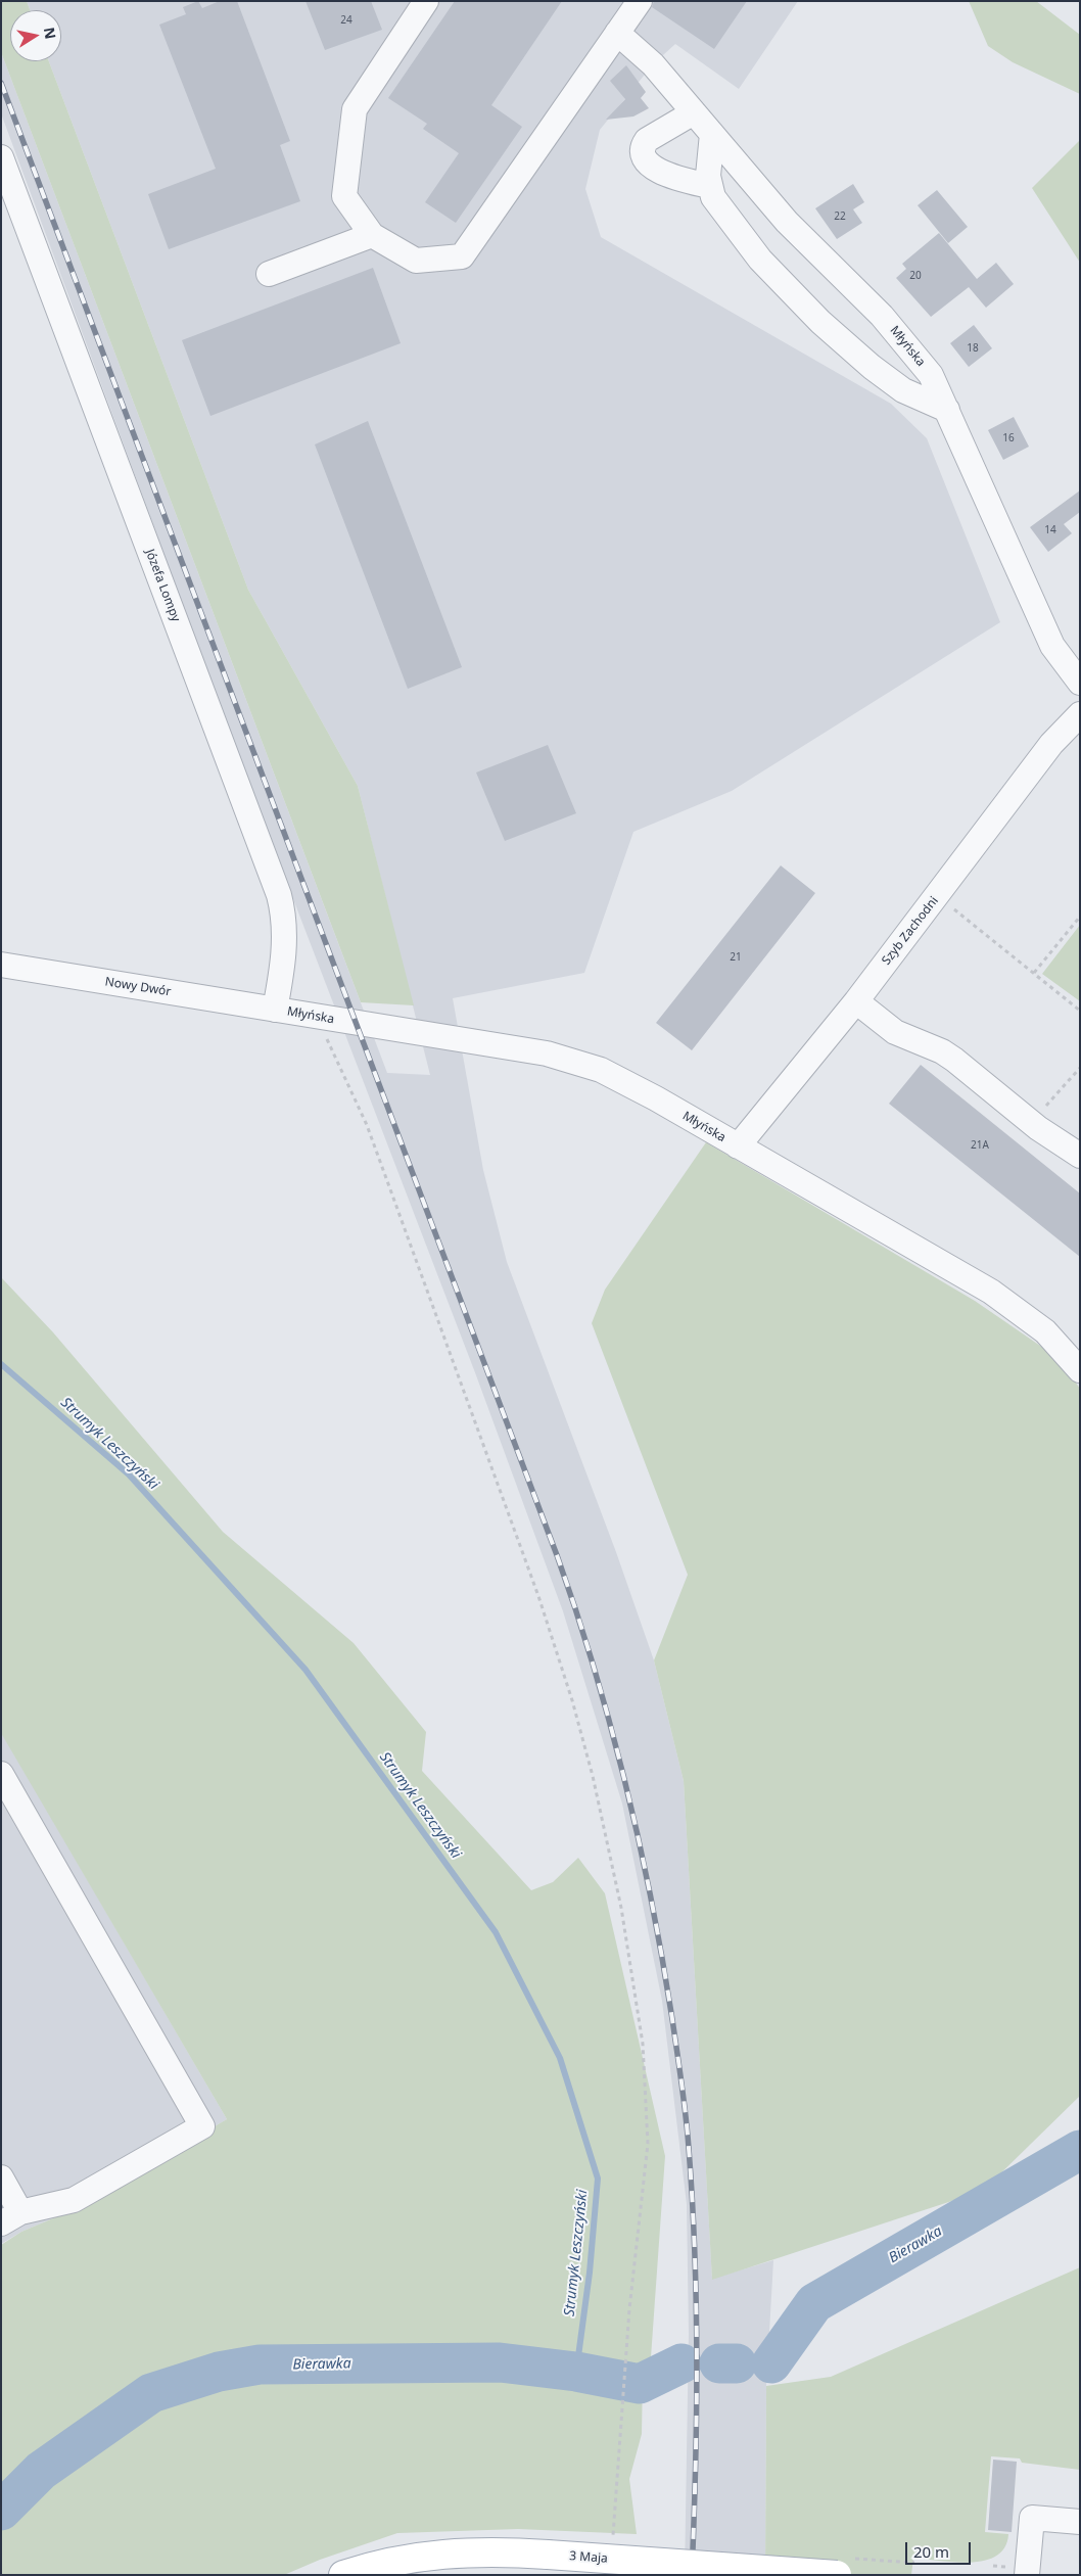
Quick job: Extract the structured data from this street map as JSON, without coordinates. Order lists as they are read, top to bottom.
{
  "streets": {
    "main road": ["3 Maja"],
    "street": [
      "Młyńska",
      "Józefa Lompy",
      "Szyb Zachodni",
      "Nowy Dwór"
    ]
  },
  "crossings": [
    ["Młyńska", "Józefa Lompy"],
    ["Młyńska", "Szyb Zachodni"],
    ["Młyńska", "Nowy Dwór"],
    ["Józefa Lompy", "Nowy Dwór"]
  ],
  "water": ["Strumyk Leszczyński", "Bierawka"],
  "house_numbers": [
    "24",
    "22",
    "20",
    "18",
    "16",
    "14",
    "21",
    "21A"
  ],
  "scale_bar": "20 m",
  "north": "right"
}
